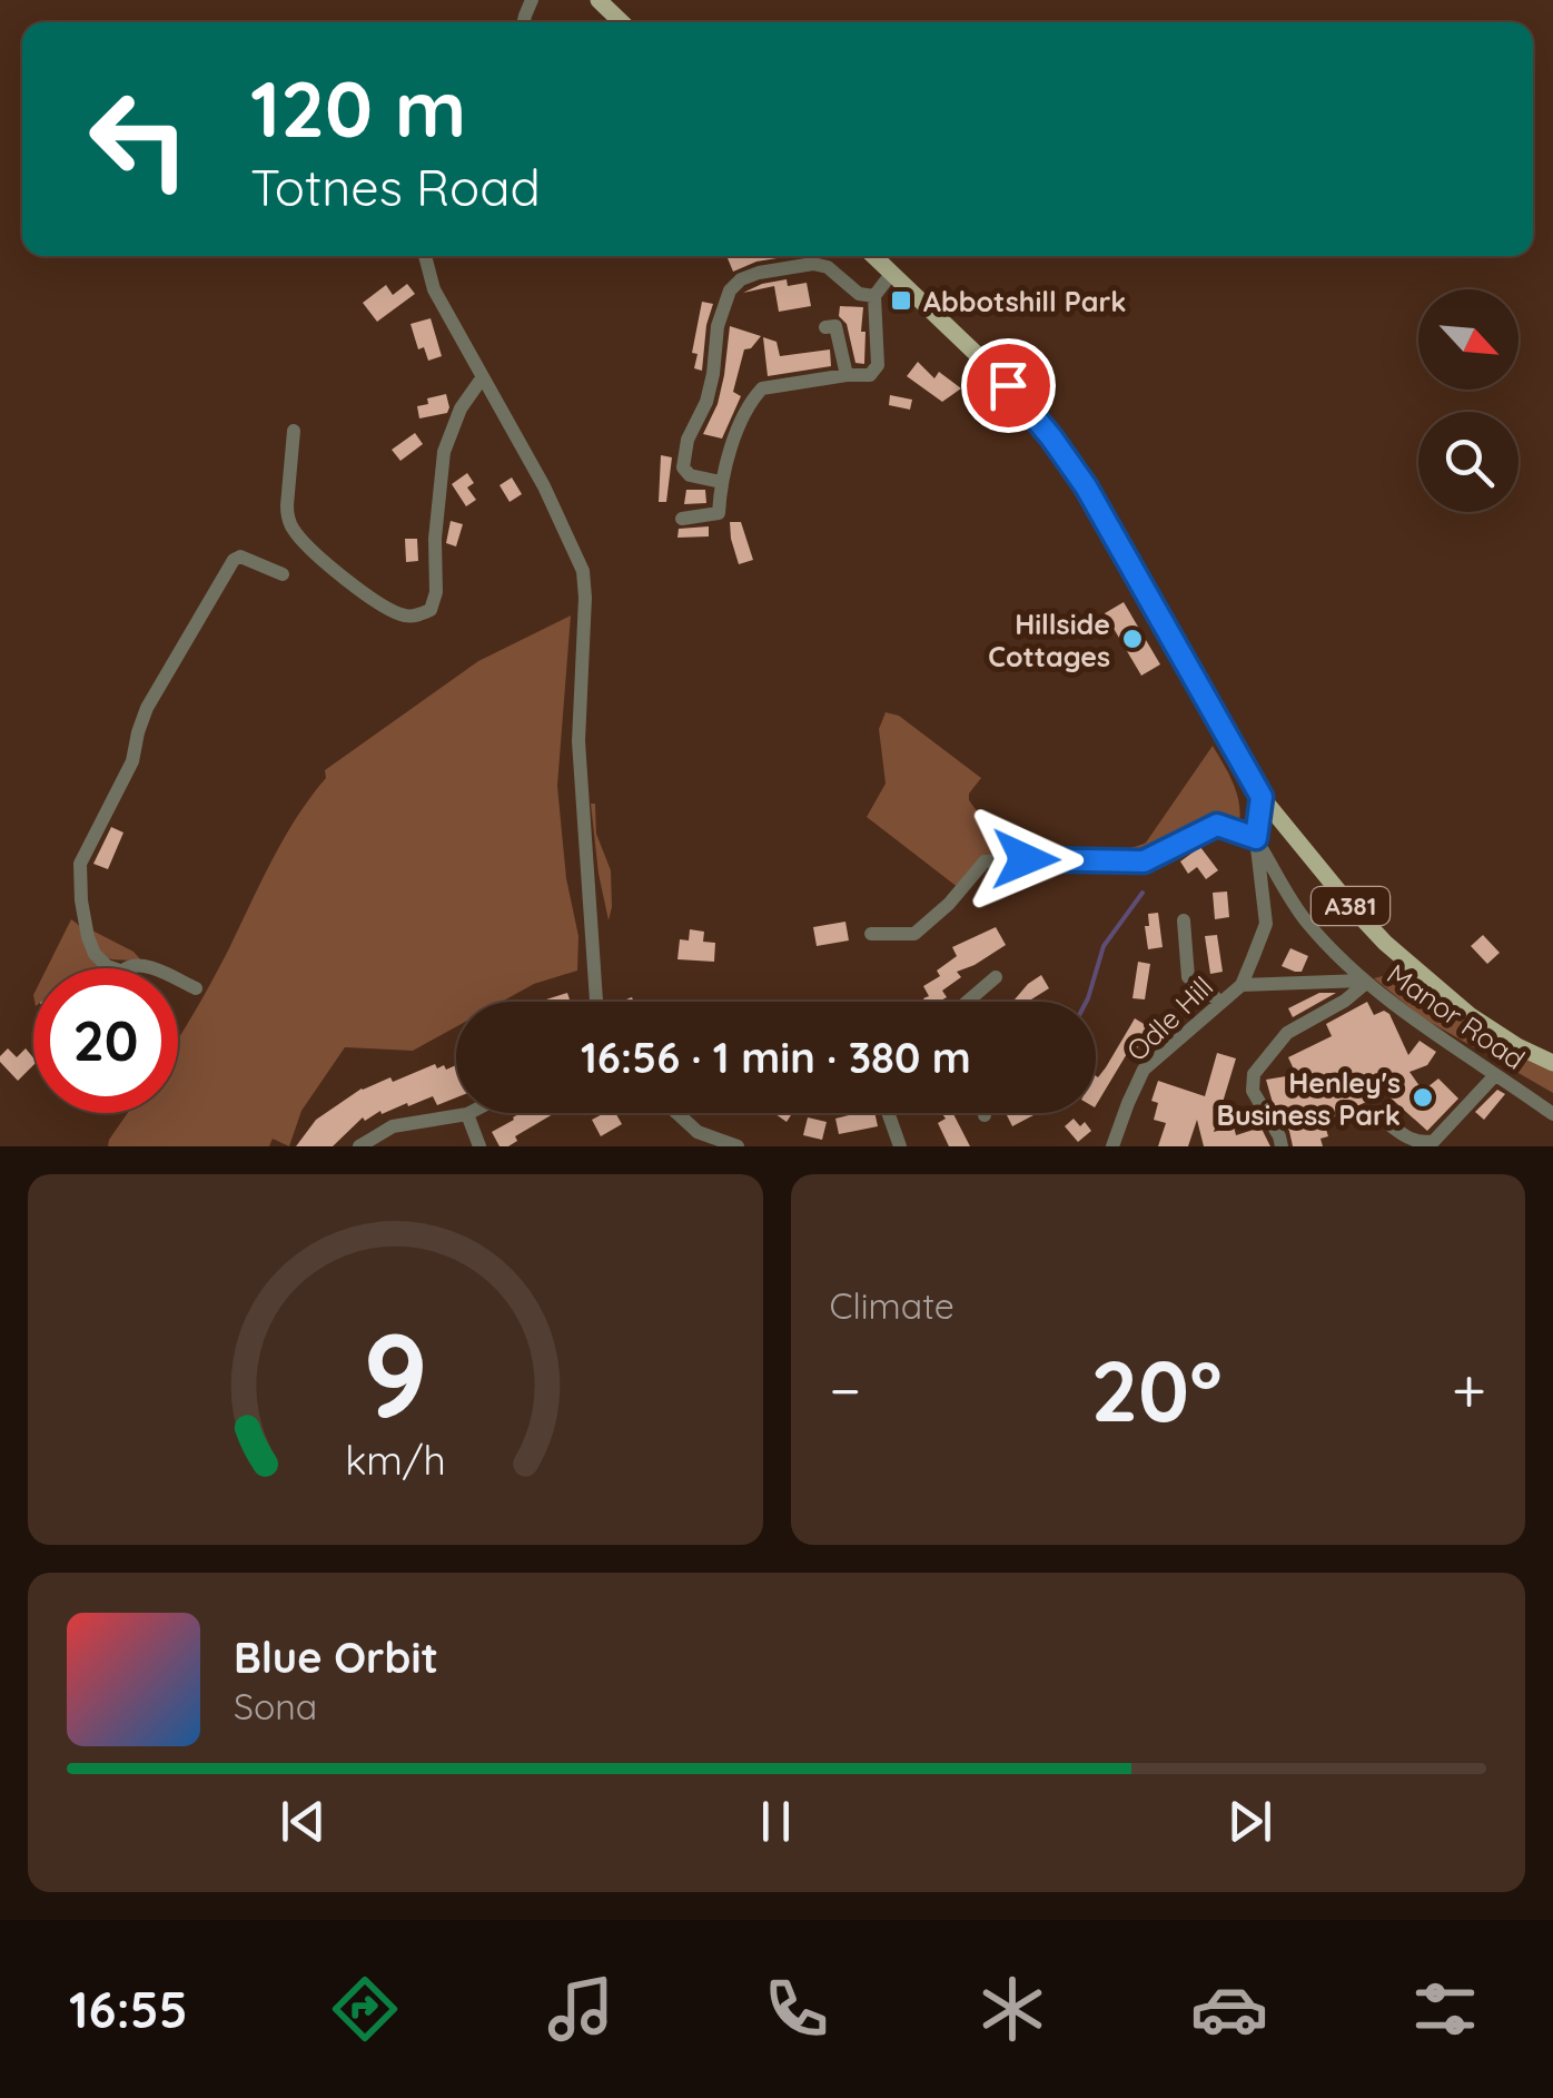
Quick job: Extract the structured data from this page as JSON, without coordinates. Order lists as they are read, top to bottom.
{
  "streets": {
    "main road": ["A381"],
    "street": ["Manor Road", "Odle Hill"]
  },
  "crossings": [
    ["A381", "Odle Hill"],
    ["Manor Road", "Odle Hill"]
  ],
  "places": {
    "transit": ["Abbotshill Park"],
    "other": ["Hillside Cottages", "Henley's Business Park"]
  },
  "north": "bottom right",
  "page": {
    "turn": ["120 m", "Totnes Road"],
    "limit": "20",
    "trip": "16:56 · 1 min · 380 m",
    "tile": "Climate",
    "heat": ["−", "20°", "+"],
    "song": ["Blue Orbit", "Sona"],
    "tabs": "16:55",
    "gauge": ["9", "km/h"]
  }
}
